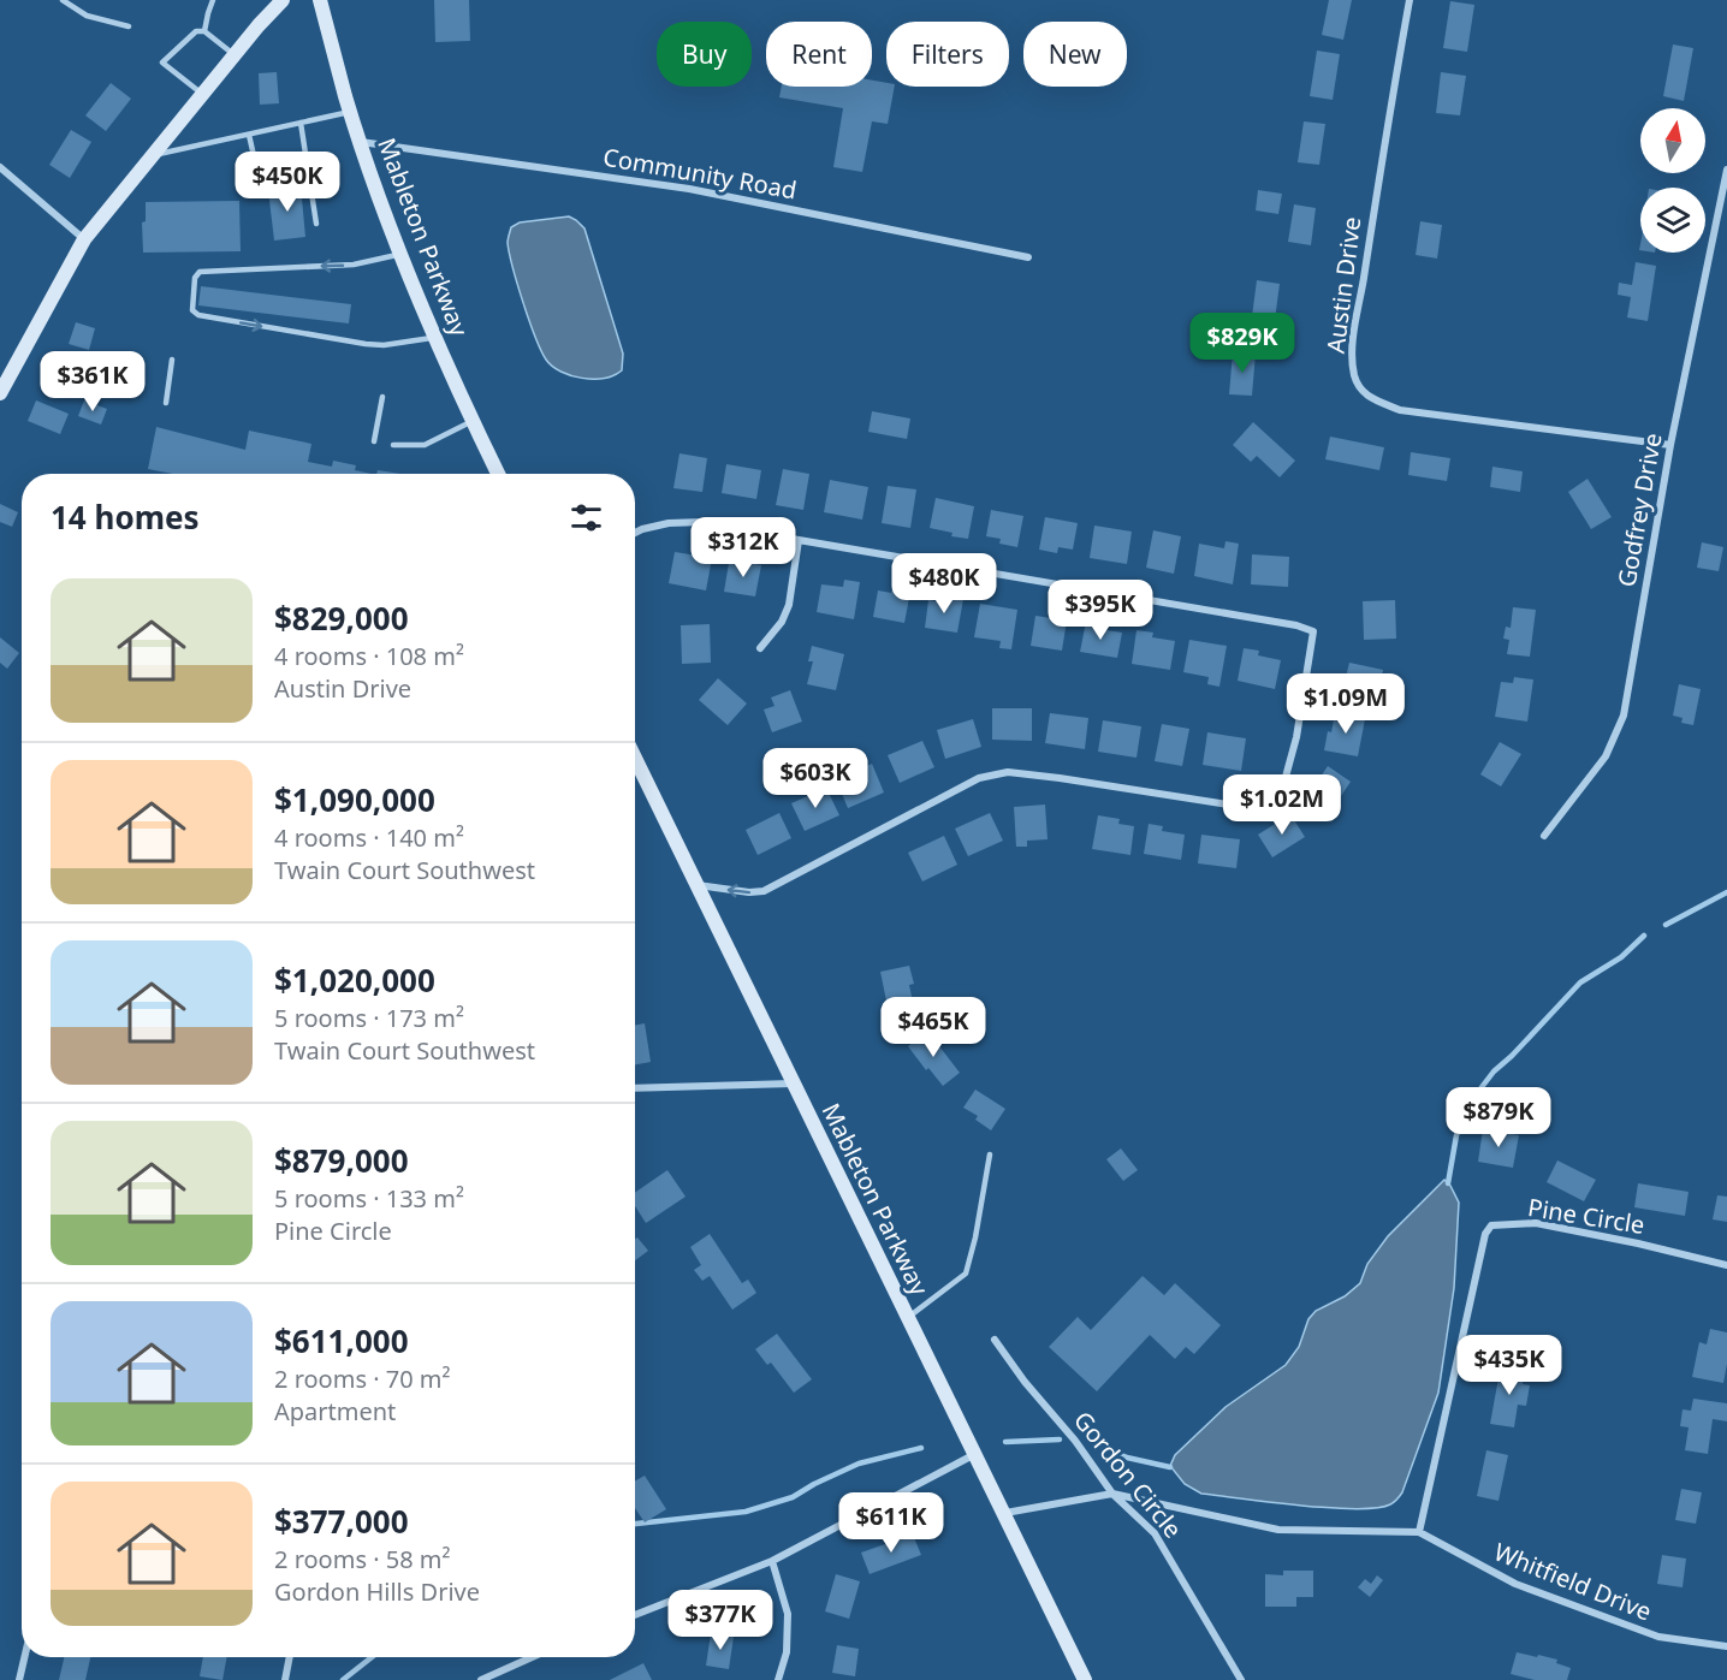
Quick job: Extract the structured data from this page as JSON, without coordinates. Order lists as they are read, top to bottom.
{
  "streets": {
    "main road": ["Mableton Parkway"],
    "street": [
      "Community Road",
      "Austin Drive",
      "Godfrey Drive",
      "Pine Circle",
      "Gordon Circle",
      "Whitfield Drive"
    ]
  },
  "crossings": [
    ["Community Road", "Mableton Parkway"],
    ["Austin Drive", "Godfrey Drive"],
    ["Pine Circle", "Whitfield Drive"],
    ["Gordon Circle", "Whitfield Drive"]
  ],
  "north": "top",
  "page": {
    "chip": [
      "Buy",
      "Rent",
      "Filters",
      "New"
    ],
    "price": [
      "$450K",
      "$829K",
      "$361K",
      "$312K",
      "$480K",
      "$395K",
      "$1.09M",
      "$603K",
      "$1.02M",
      "$465K",
      "$879K",
      "$435K",
      "$611K",
      "$377K"
    ],
    "heading": "14 homes",
    "list": [
      {
        "name": "$829,000",
        "note": "4 rooms · 108 m² · Austin Drive"
      },
      {
        "name": "$1,090,000",
        "note": "4 rooms · 140 m² · Twain Court Southwest"
      },
      {
        "name": "$1,020,000",
        "note": "5 rooms · 173 m² · Twain Court Southwest"
      },
      {
        "name": "$879,000",
        "note": "5 rooms · 133 m² · Pine Circle"
      },
      {
        "name": "$611,000",
        "note": "2 rooms · 70 m² · Apartment"
      },
      {
        "name": "$377,000",
        "note": "2 rooms · 58 m² · Gordon Hills Drive"
      }
    ]
  }
}
